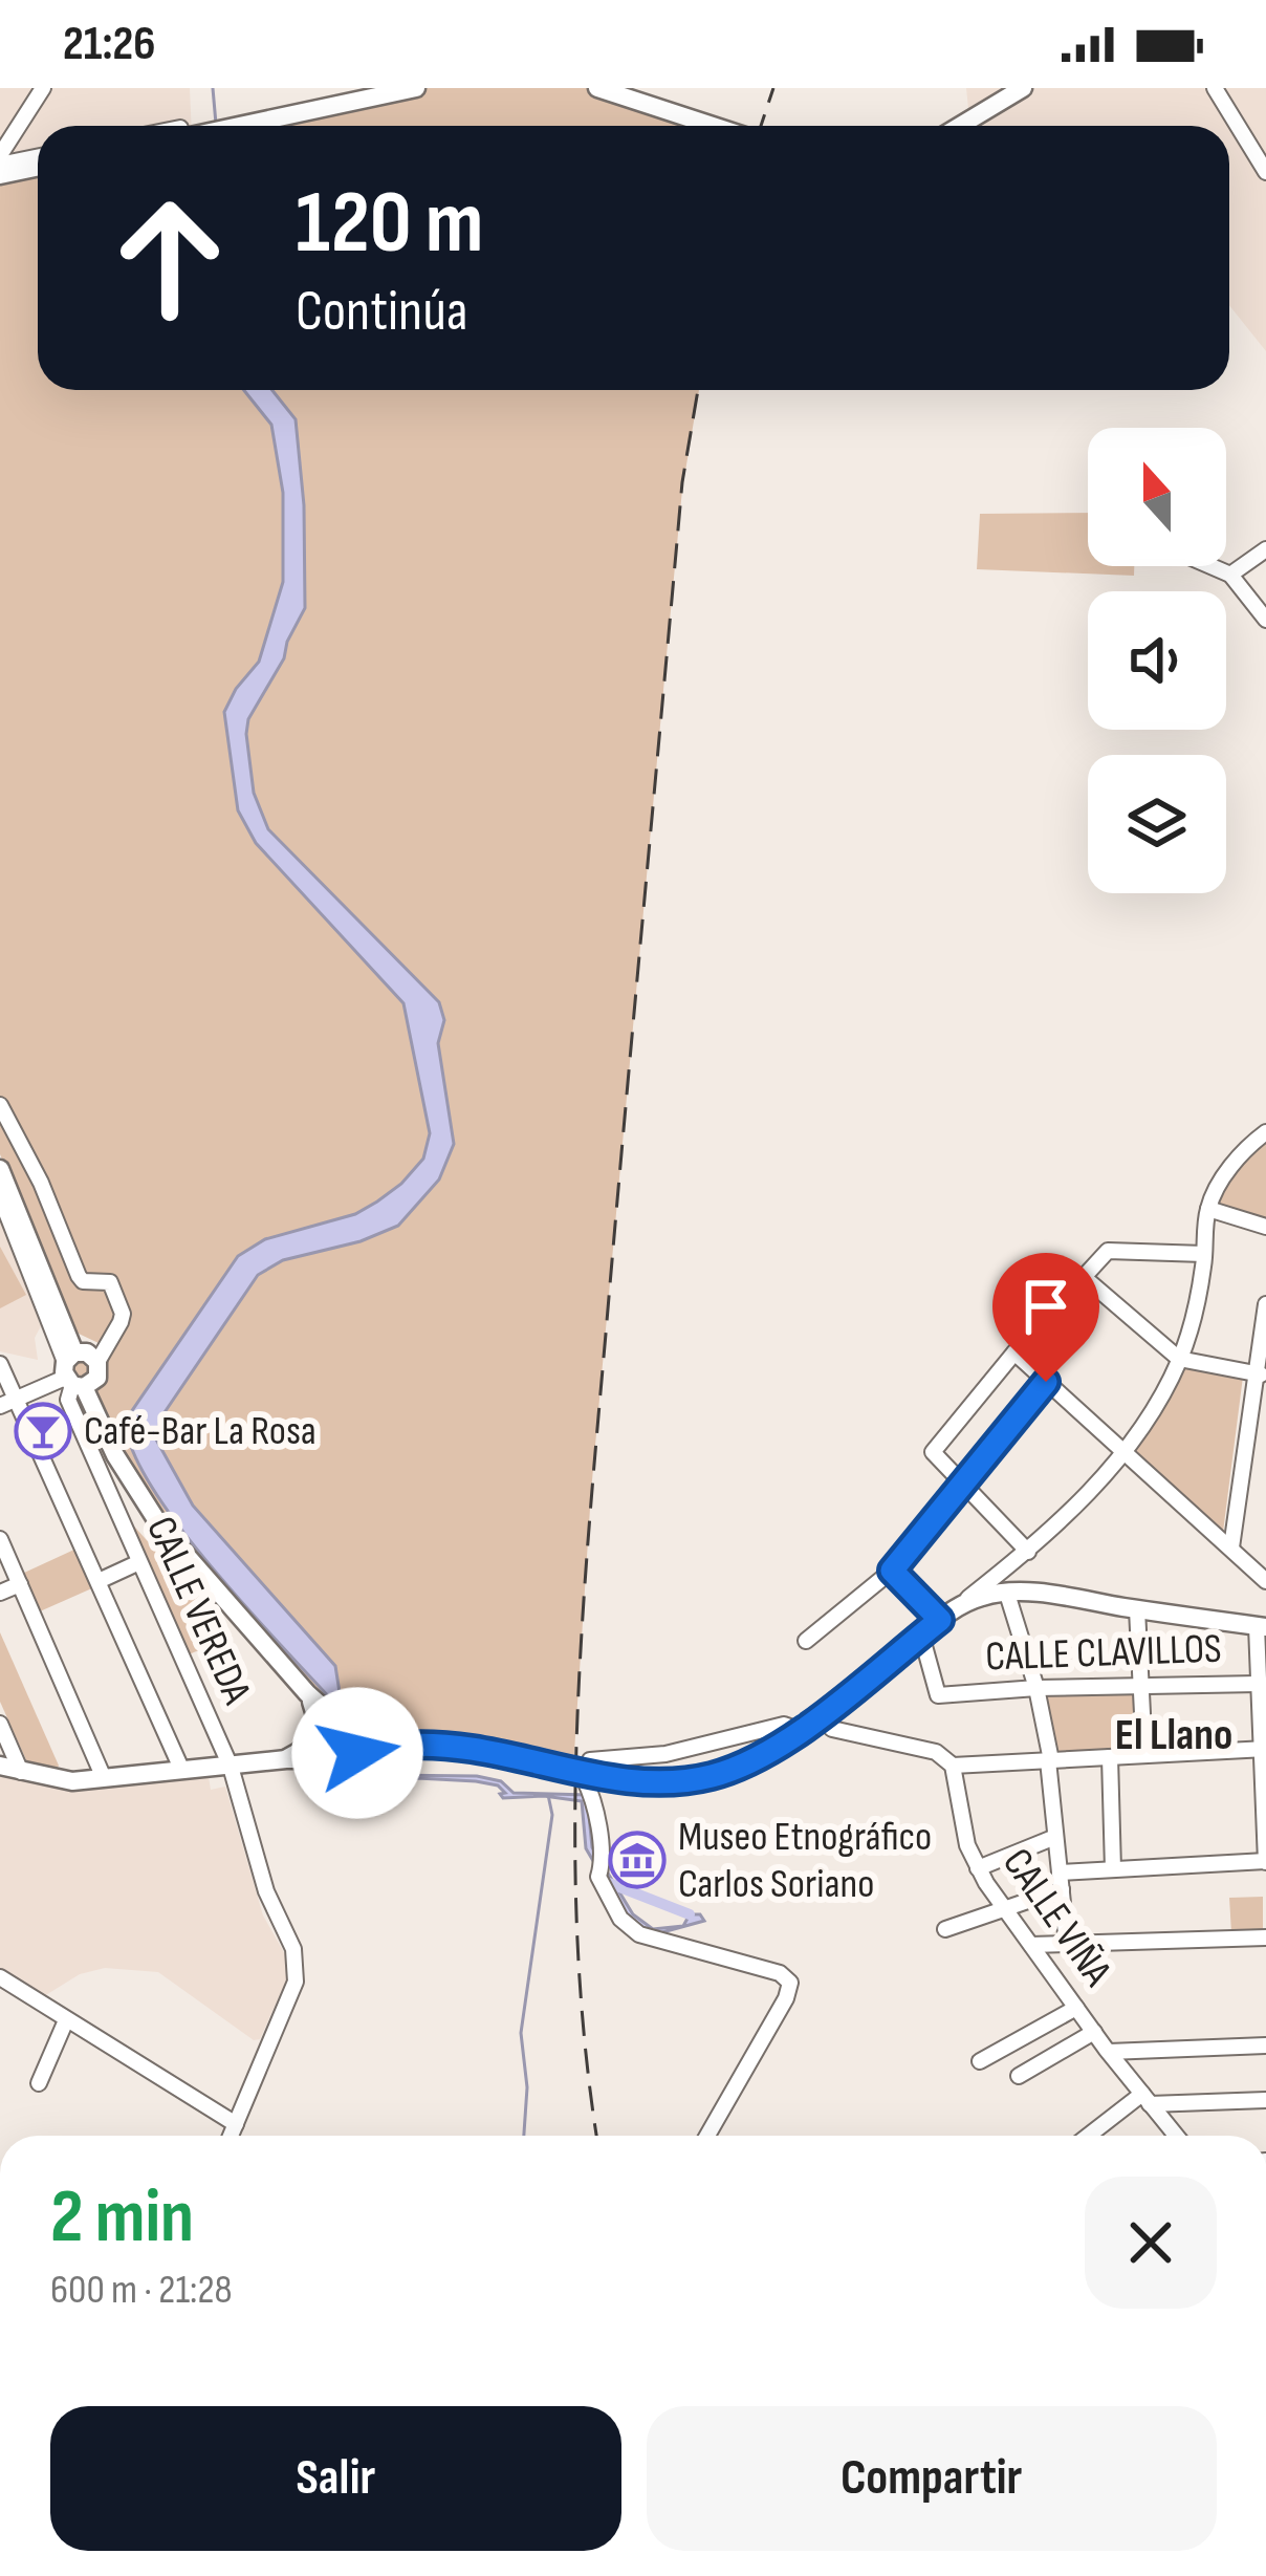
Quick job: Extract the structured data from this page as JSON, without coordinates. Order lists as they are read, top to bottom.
{
  "streets": {
    "street": ["CALLE VEREDA", "CALLE CLAVILLOS", "CALLE VIÑA"]
  },
  "districts": ["El Llano"],
  "places": {
    "bar": ["Café-Bar La Rosa"],
    "museum": ["Museo Etnográfico Carlos Soriano"]
  },
  "north": "top",
  "page": {
    "status": "21:26",
    "turn": ["120 m", "Continúa"],
    "heading": ["2 min", "600 m · 21:28"],
    "buttons": ["Salir", "Compartir"]
  }
}
